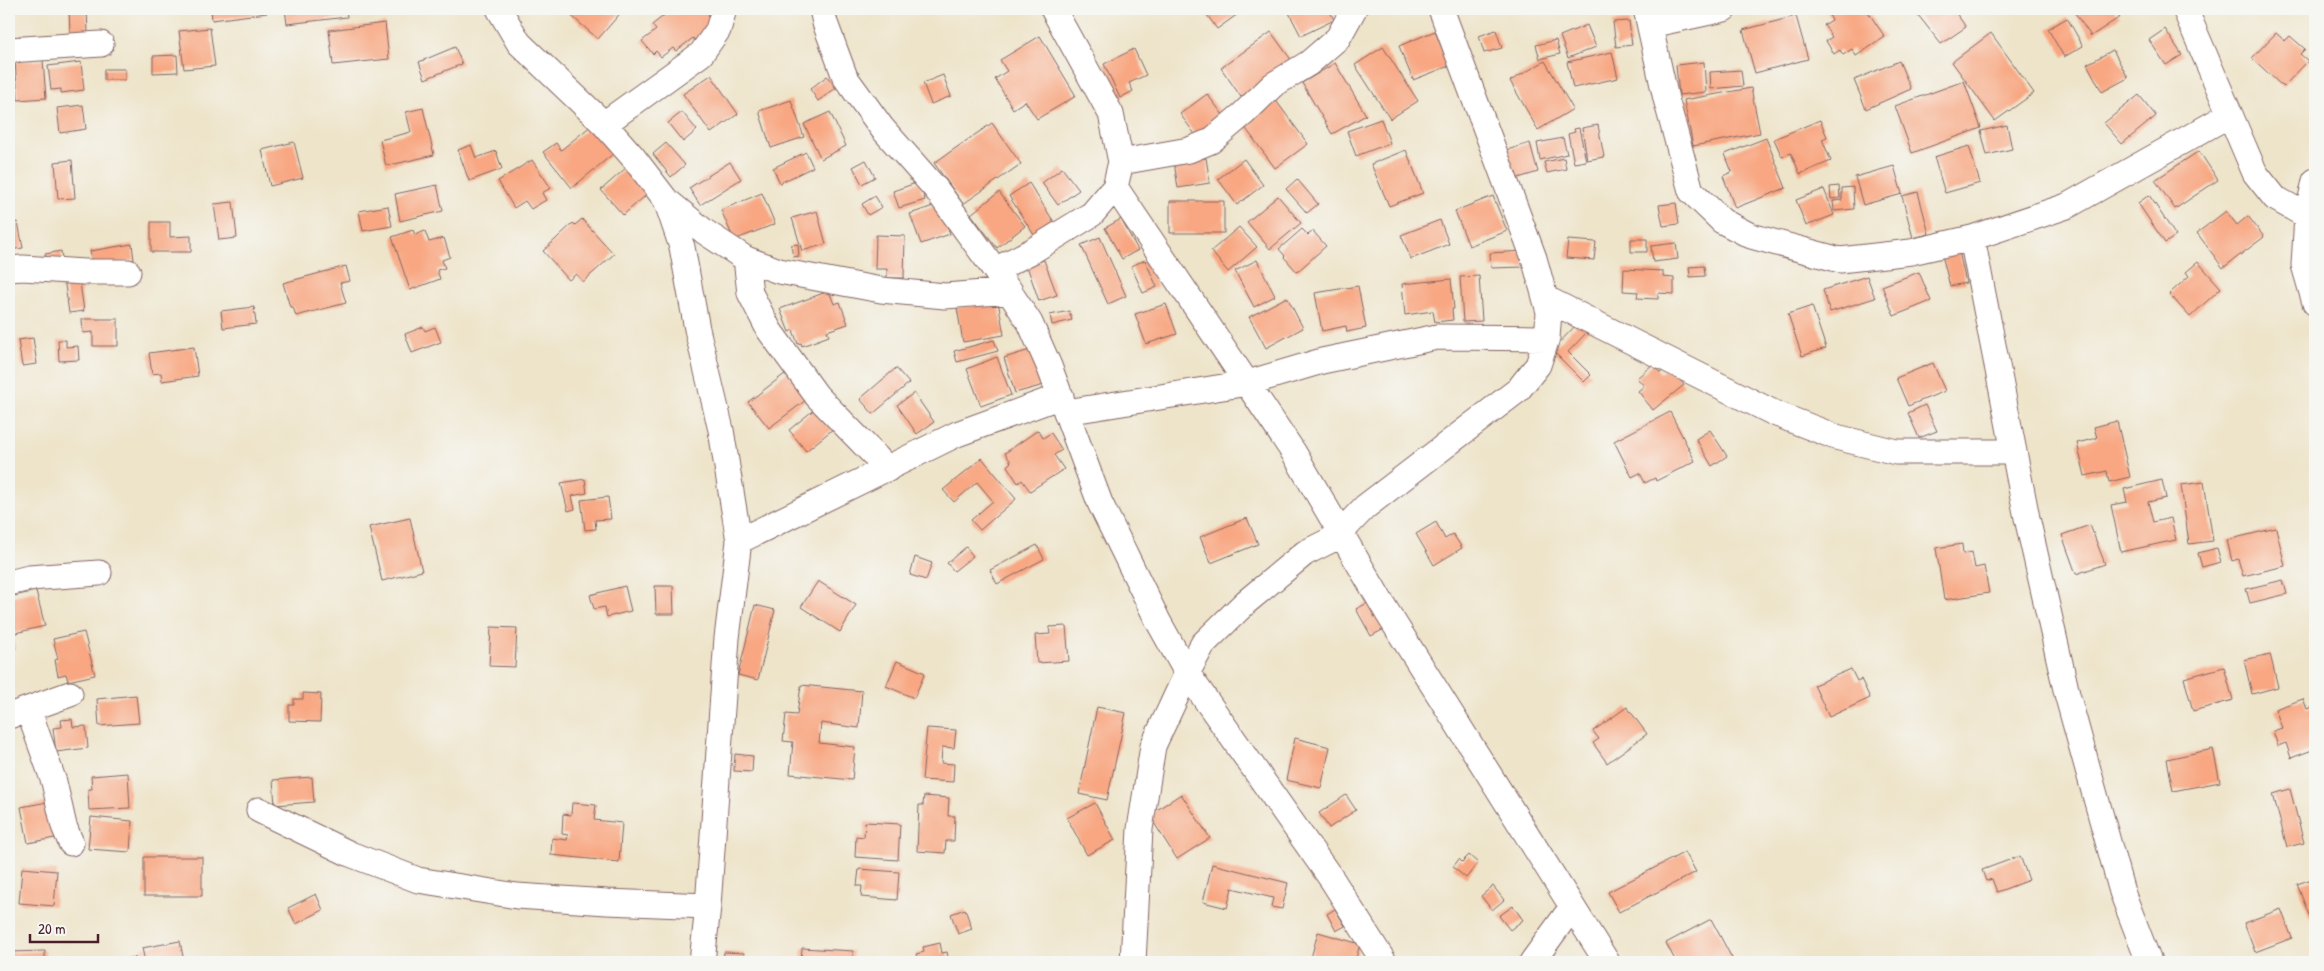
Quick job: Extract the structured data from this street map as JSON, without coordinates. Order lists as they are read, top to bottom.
{
  "scale_bar": "20 m"
}
